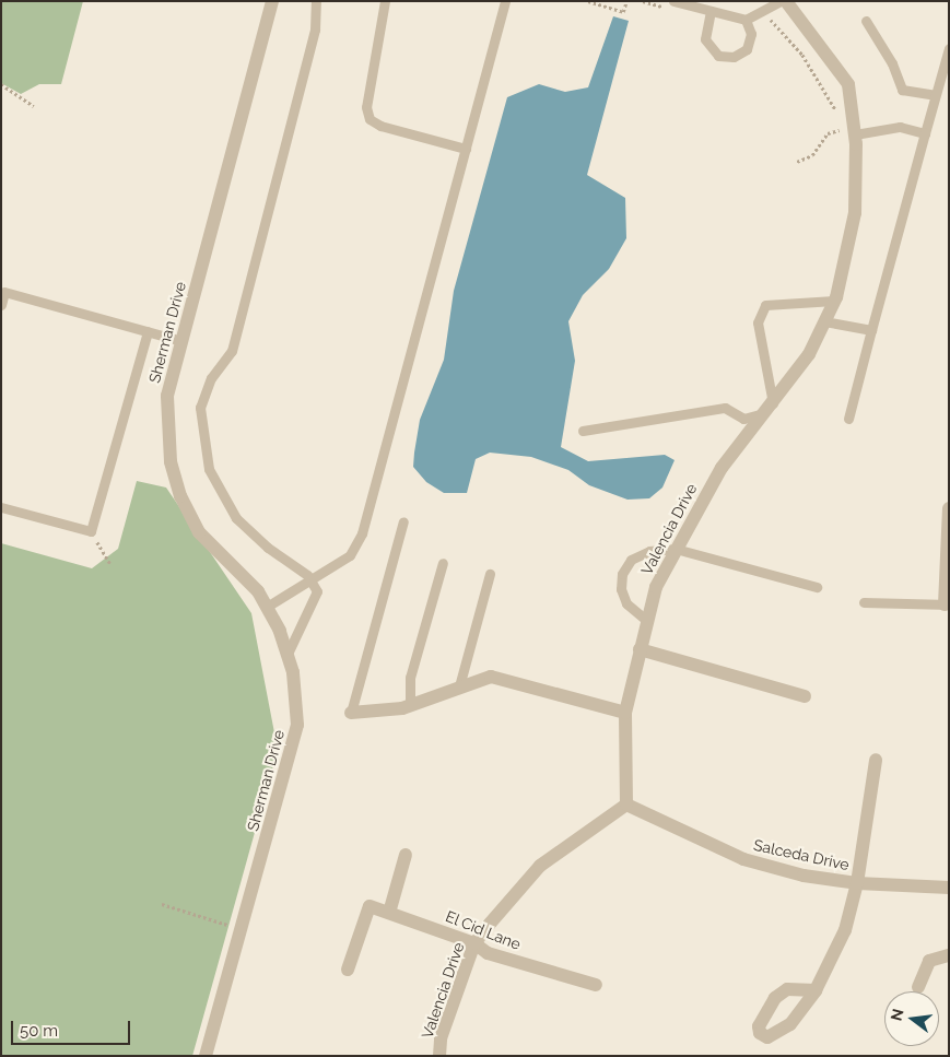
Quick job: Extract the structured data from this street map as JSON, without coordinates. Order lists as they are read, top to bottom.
{
  "streets": {
    "street": [
      "Sherman Drive",
      "Valencia Drive",
      "Salceda Drive",
      "El Cid Lane"
    ]
  },
  "crossings": [
    ["Valencia Drive", "Salceda Drive"],
    ["Valencia Drive", "El Cid Lane"]
  ],
  "scale_bar": "50 m",
  "north": "left"
}
